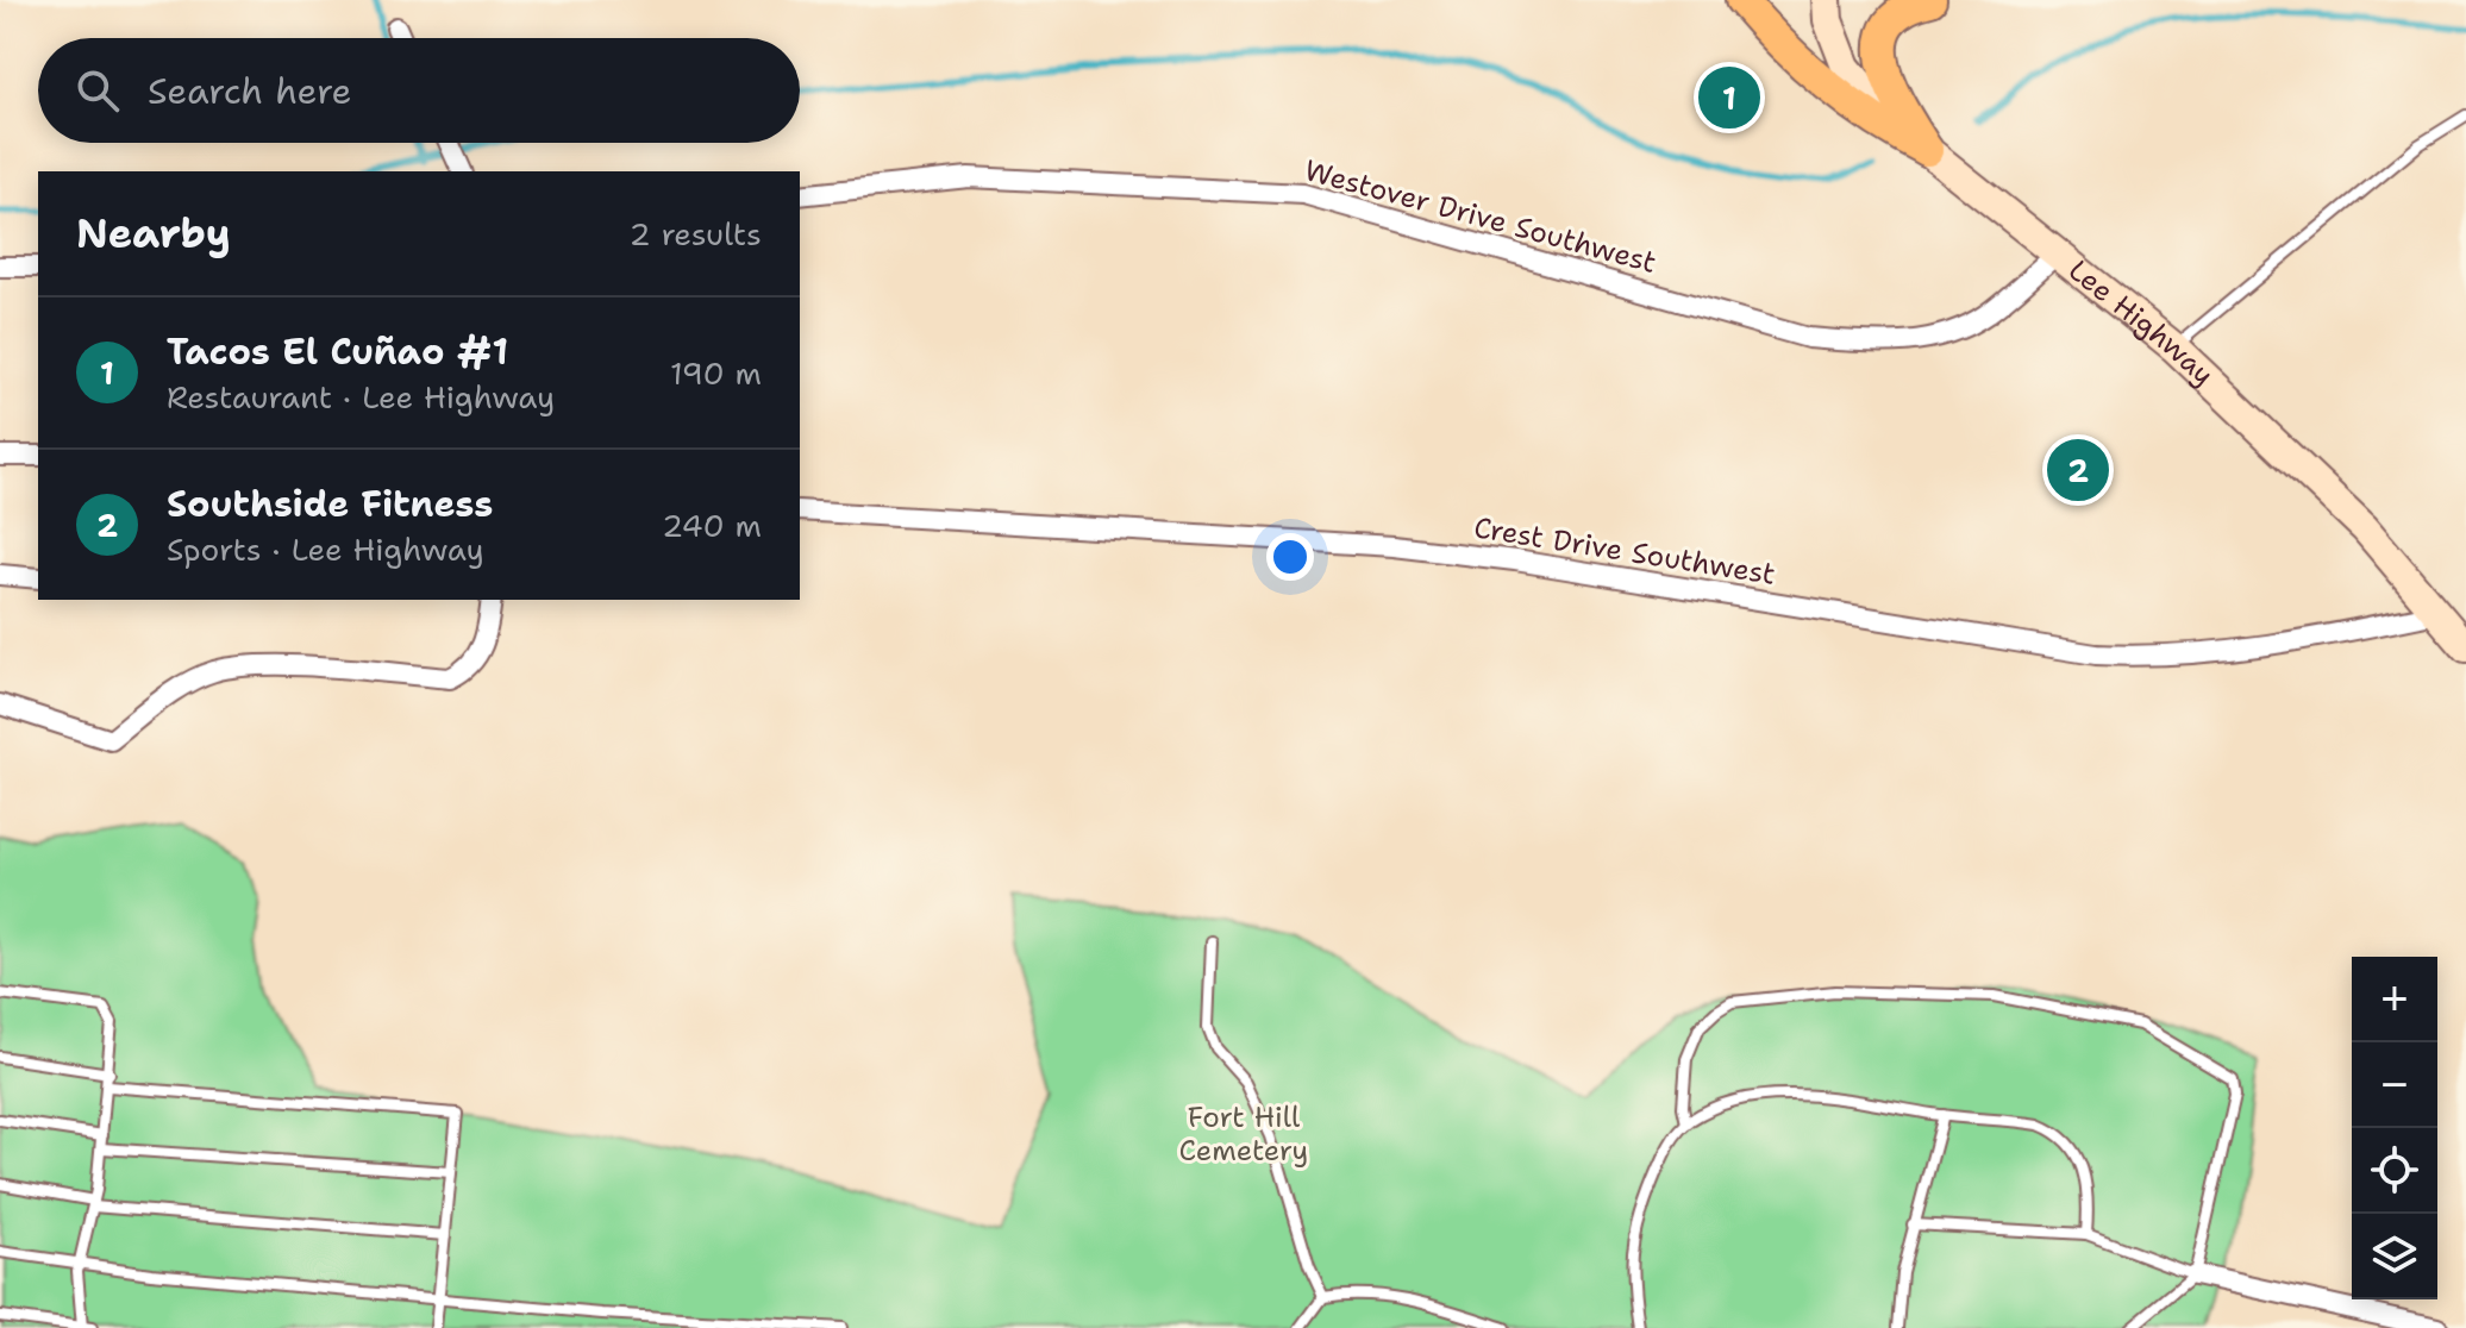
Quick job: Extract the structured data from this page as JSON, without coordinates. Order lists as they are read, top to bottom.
{
  "streets": {
    "main road": ["Lee Highway"],
    "street": ["Westover Drive Southwest", "Crest Drive Southwest"]
  },
  "crossings": [
    ["Westover Drive Southwest", "Lee Highway"],
    ["Lee Highway", "Crest Drive Southwest"]
  ],
  "parks": ["Fort Hill Cemetery"],
  "page": {
    "search": "Search here",
    "pins": ["1", "2"],
    "heading": ["Nearby", "2 results"],
    "list": [
      {
        "mark": "1",
        "name": "Tacos El Cuñao #1",
        "note": "Restaurant · Lee Highway",
        "value": "190 m"
      },
      {
        "mark": "2",
        "name": "Southside Fitness",
        "note": "Sports · Lee Highway",
        "value": "240 m"
      }
    ],
    "map_buttons": ["+", "−"]
  }
}
